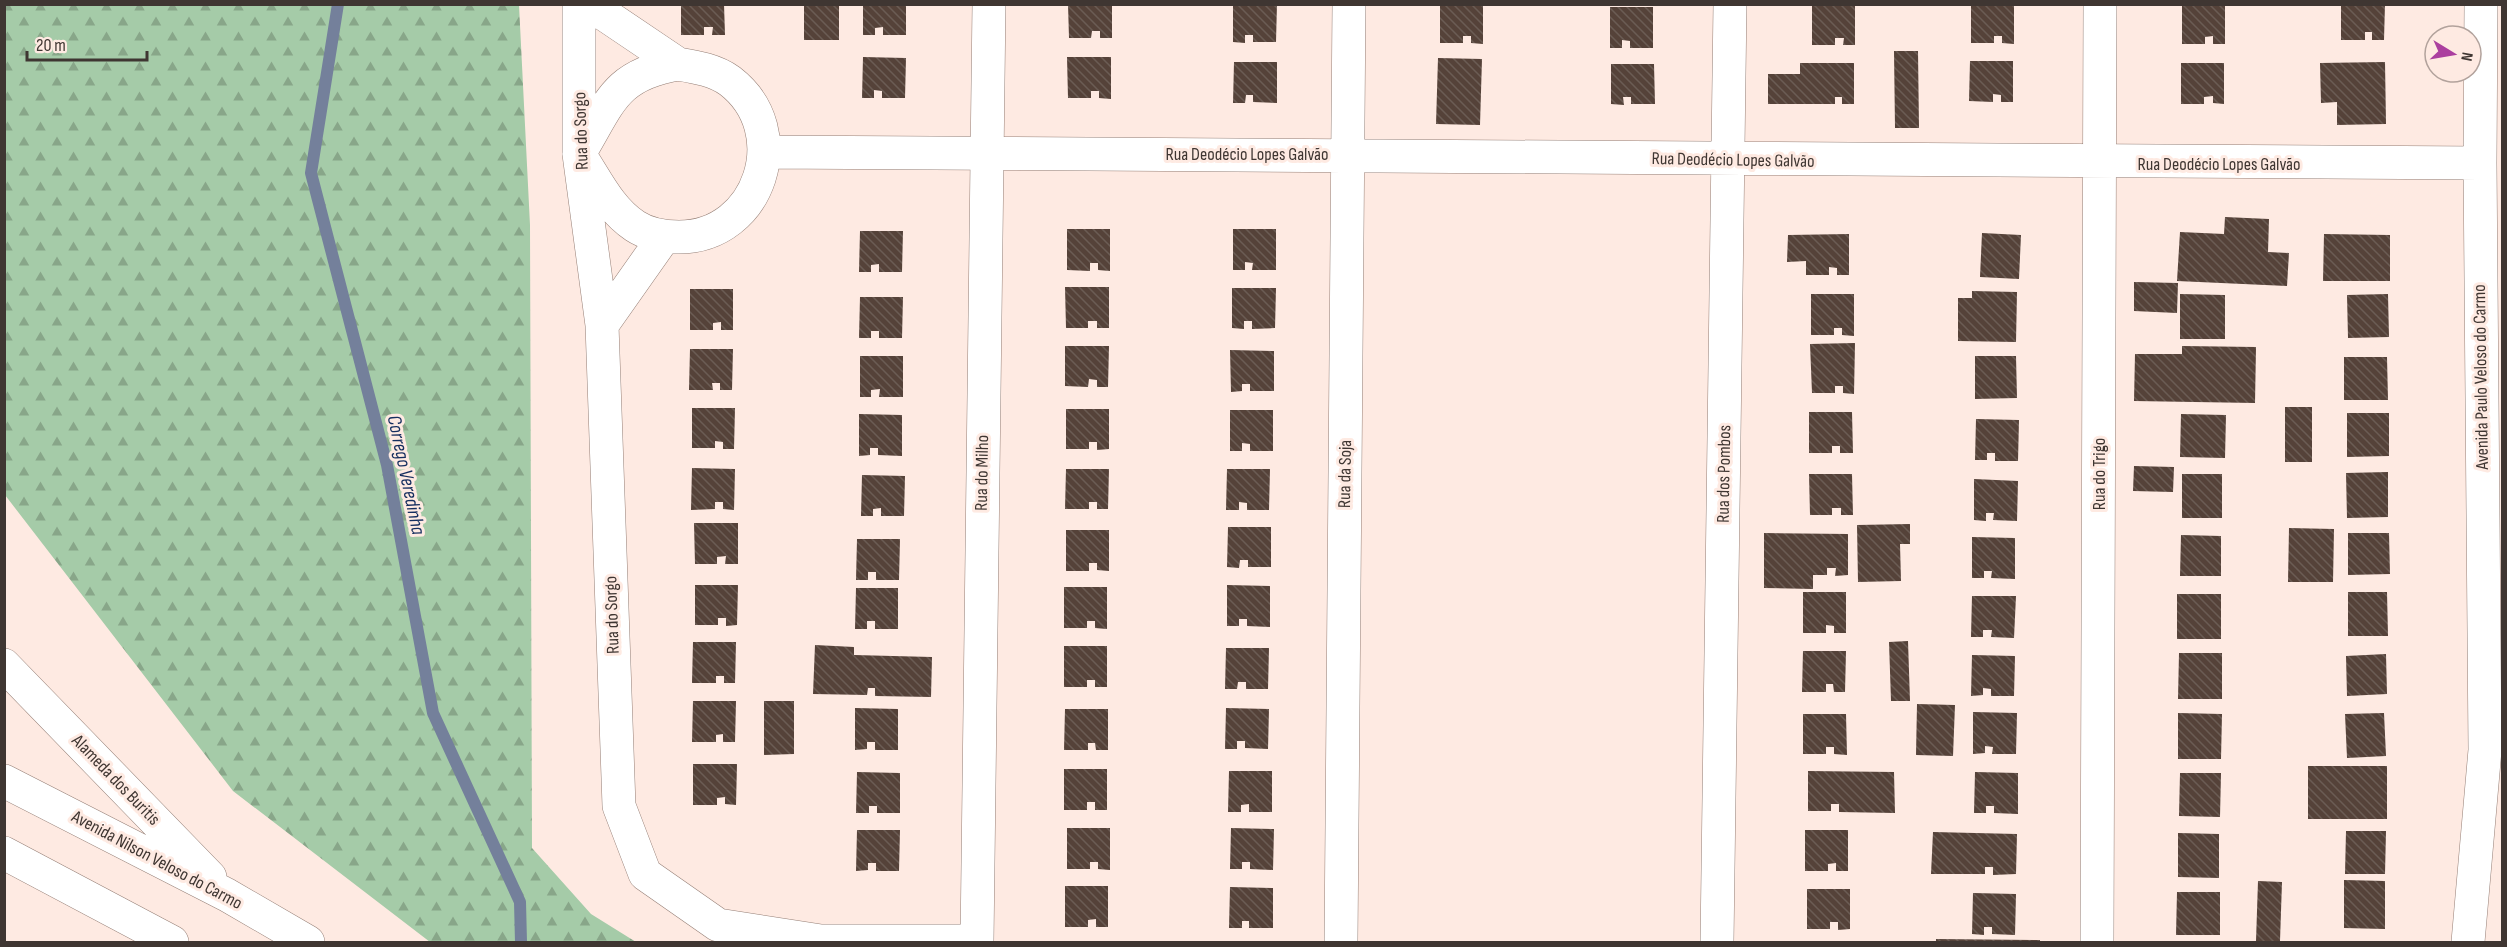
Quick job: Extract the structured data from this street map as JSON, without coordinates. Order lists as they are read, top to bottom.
{
  "streets": {
    "street": [
      "Rua do Sorgo",
      "Rua Deodécio Lopes Galvão",
      "Avenida Paulo Veloso do Carmo",
      "Rua do Milho",
      "Rua da Soja",
      "Rua dos Pombos",
      "Rua do Trigo",
      "Alameda dos Buritis",
      "Avenida Nilson Veloso do Carmo"
    ]
  },
  "crossings": [
    ["Rua do Sorgo", "Rua Deodécio Lopes Galvão"],
    ["Rua do Sorgo", "Rua do Milho"],
    ["Rua Deodécio Lopes Galvão", "Avenida Paulo Veloso do Carmo"],
    ["Rua Deodécio Lopes Galvão", "Rua do Milho"],
    ["Rua Deodécio Lopes Galvão", "Rua da Soja"],
    ["Rua Deodécio Lopes Galvão", "Rua dos Pombos"],
    ["Rua Deodécio Lopes Galvão", "Rua do Trigo"],
    ["Alameda dos Buritis", "Avenida Nilson Veloso do Carmo"]
  ],
  "water": ["Corrego Veredinha"],
  "scale_bar": "20 m",
  "north": "right"
}
